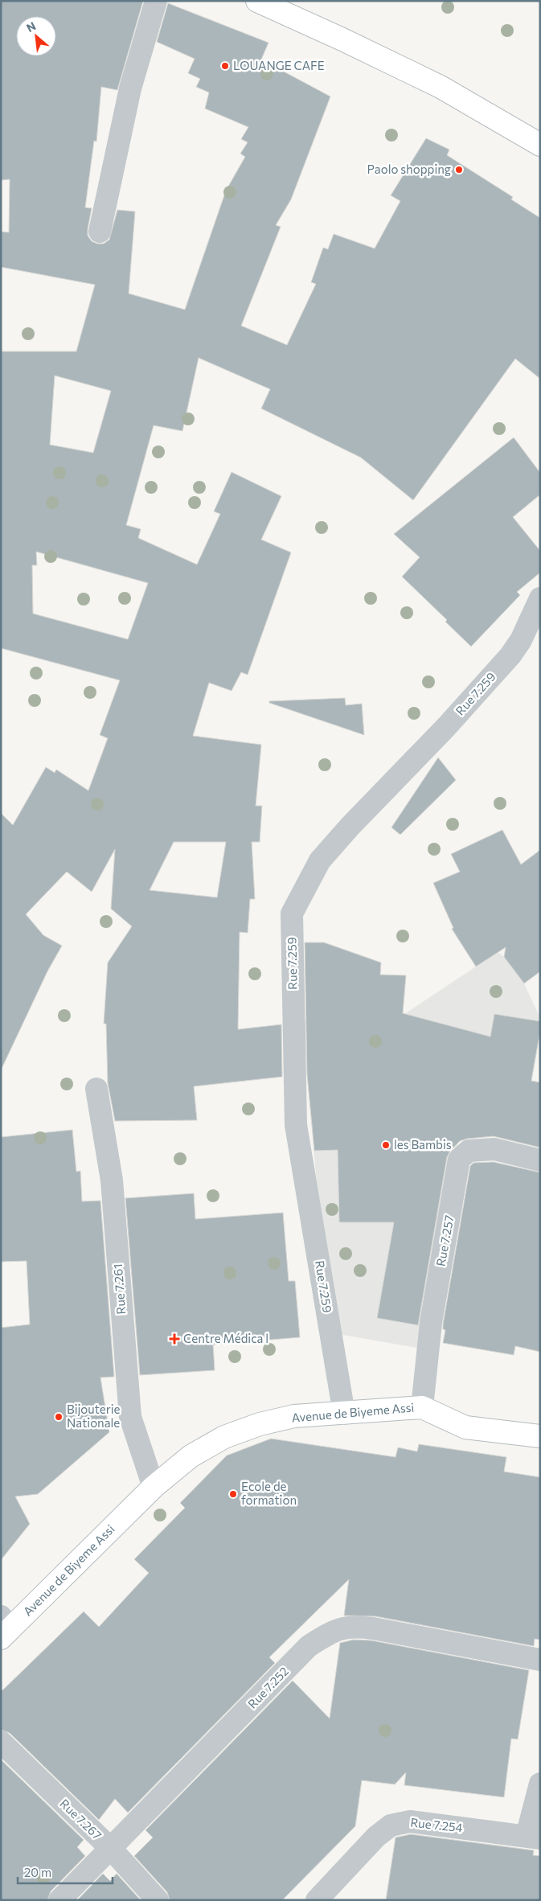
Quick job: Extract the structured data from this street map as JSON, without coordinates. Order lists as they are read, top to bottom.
{
  "streets": {
    "main road": ["Avenue de Biyeme Assi"],
    "street": [
      "Rue 7.259",
      "Rue 7.257",
      "Rue 7.261",
      "Rue 7.252",
      "Rue 7.267",
      "Rue 7.254"
    ]
  },
  "crossings": [
    ["Rue 7.259", "Avenue de Biyeme Assi"],
    ["Rue 7.257", "Avenue de Biyeme Assi"],
    ["Rue 7.261", "Avenue de Biyeme Assi"],
    ["Rue 7.252", "Rue 7.267"]
  ],
  "places": {
    "other": [
      "LOUANGE CAFE",
      "Paolo shopping",
      "les Bambis",
      "Bijouterie Nationale",
      "Ecole de formation"
    ],
    "health": ["Centre Médica l"]
  },
  "scale_bar": "20 m",
  "north": "top left"
}
